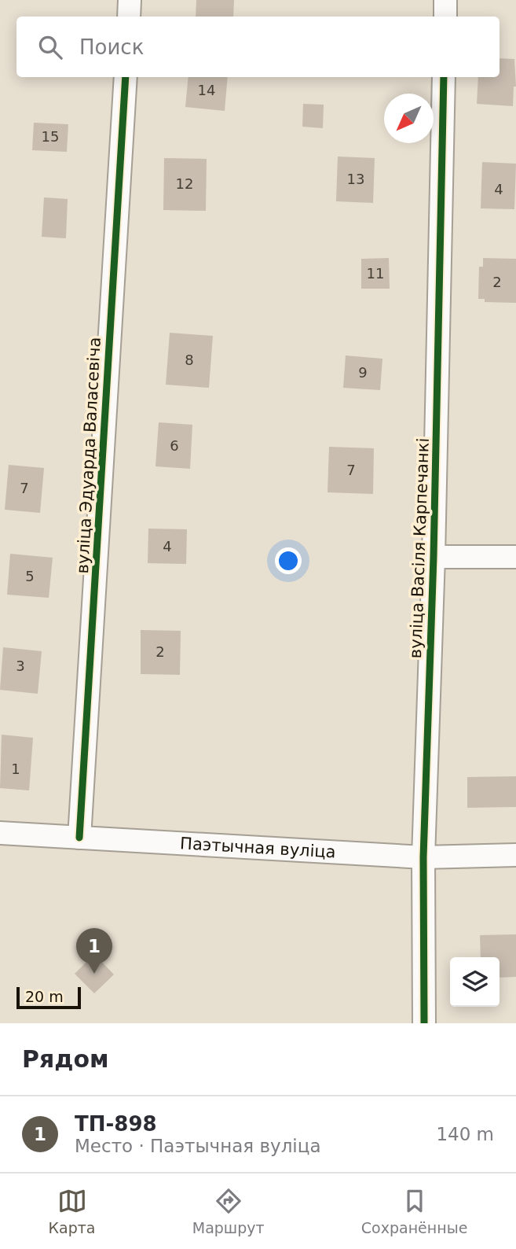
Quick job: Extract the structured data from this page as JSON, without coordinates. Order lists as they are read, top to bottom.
{
  "streets": {
    "street": ["вуліца Эдуарда Валасевіча", "вуліца Васіля Карпечанкі", "Паэтычная вуліца"]
  },
  "crossings": [
    ["вуліца Эдуарда Валасевіча", "Паэтычная вуліца"],
    ["вуліца Васіля Карпечанкі", "Паэтычная вуліца"]
  ],
  "house_numbers": [
    "14",
    "15",
    "13",
    "12",
    "4",
    "11",
    "2",
    "8",
    "9",
    "6",
    "7",
    "7",
    "4",
    "5",
    "2",
    "3",
    "1"
  ],
  "scale_bar": "20 m",
  "north": "bottom left",
  "page": {
    "search": "Поиск",
    "pins": "1",
    "scale": "20 m",
    "heading": "Рядом",
    "list": [
      {
        "mark": "1",
        "name": "ТП-898",
        "note": "Место · Паэтычная вуліца",
        "value": "140 m"
      }
    ],
    "nav": ["Карта", "Маршрут", "Сохранённые"]
  }
}
